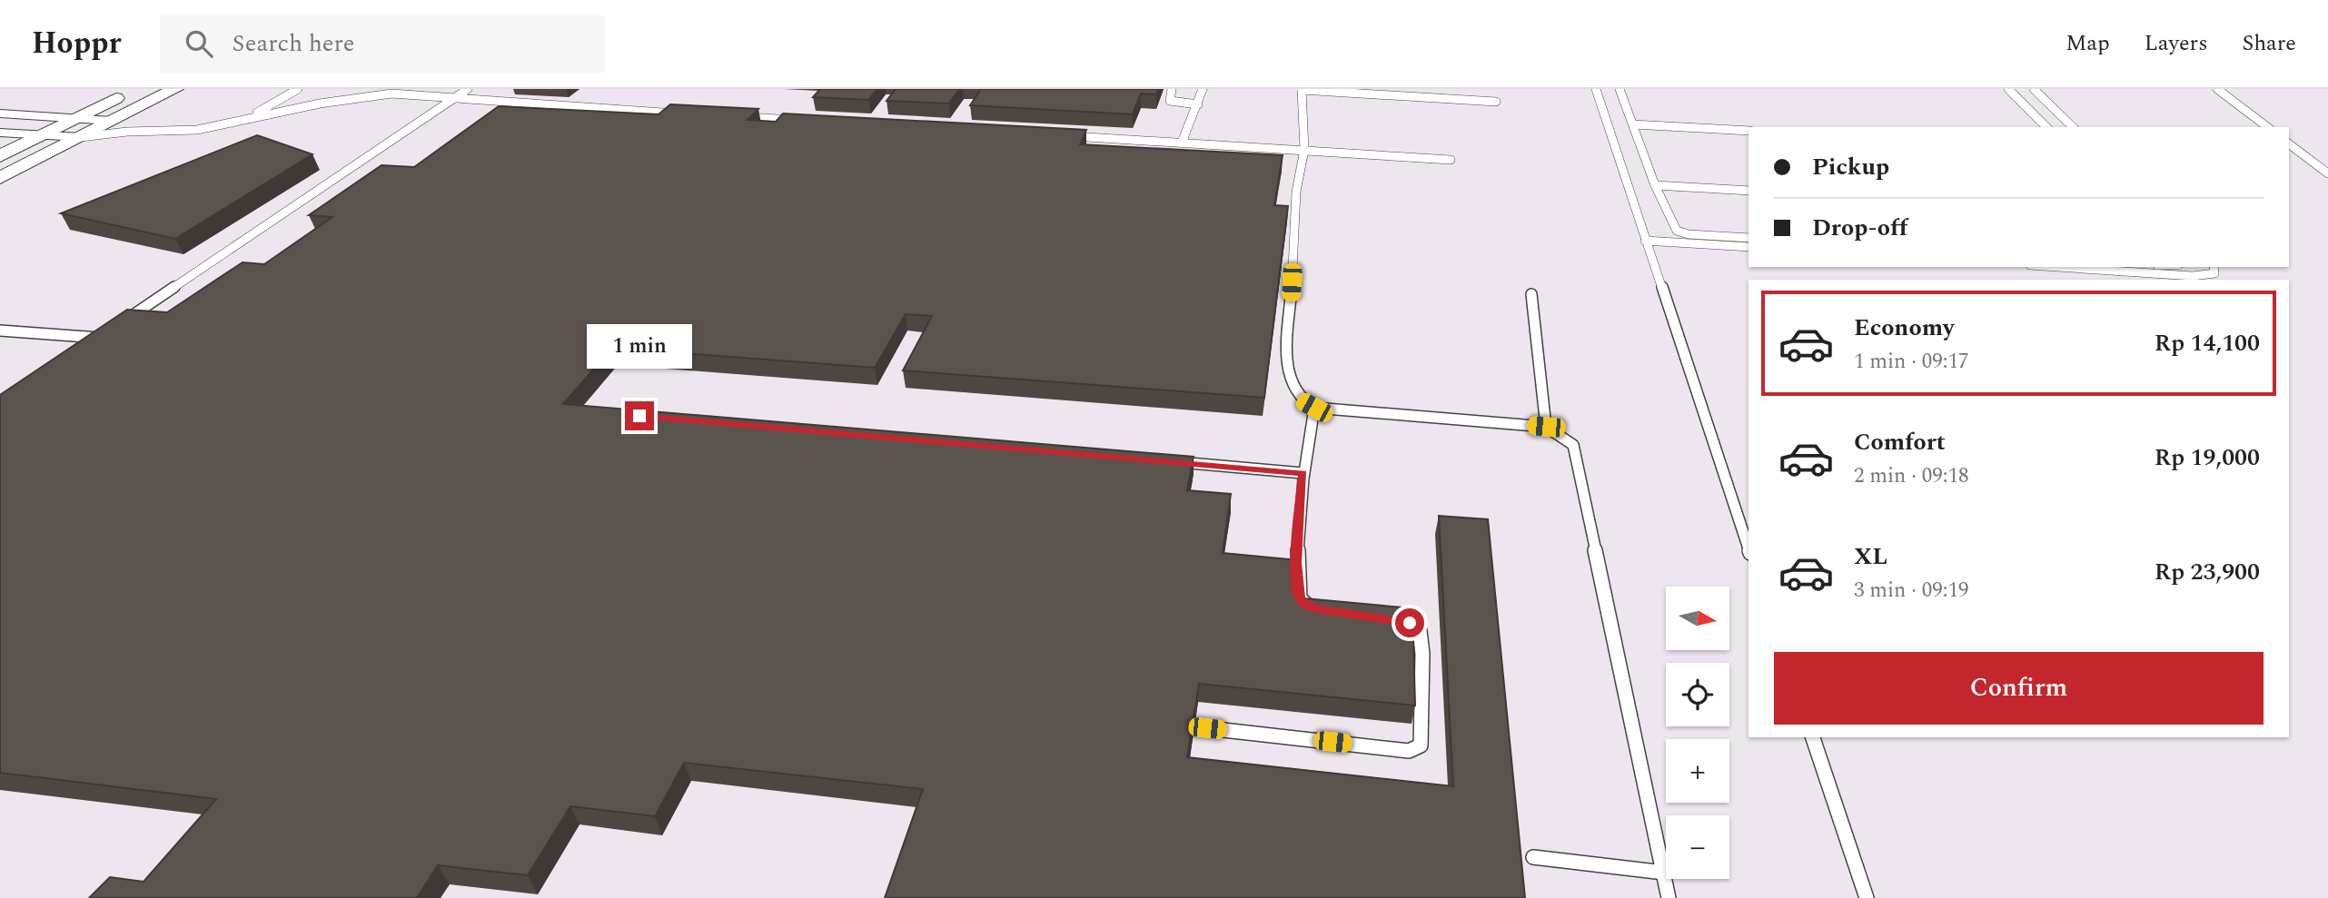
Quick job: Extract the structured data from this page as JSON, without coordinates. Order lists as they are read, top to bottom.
{
  "north": "right",
  "page": {
    "header": "Hoppr",
    "search": "Search here",
    "nav": ["Map", "Layers", "Share"],
    "banner": ["Pickup", "Drop-off"],
    "list": [
      {
        "name": "Economy",
        "note": "1 min · 09:17",
        "value": "Rp 14,100"
      },
      {
        "name": "Comfort",
        "note": "2 min · 09:18",
        "value": "Rp 19,000"
      },
      {
        "name": "XL",
        "note": "3 min · 09:19",
        "value": "Rp 23,900"
      }
    ],
    "bubble": "1 min",
    "map_buttons": ["+", "−"],
    "buttons": "Confirm"
  }
}
